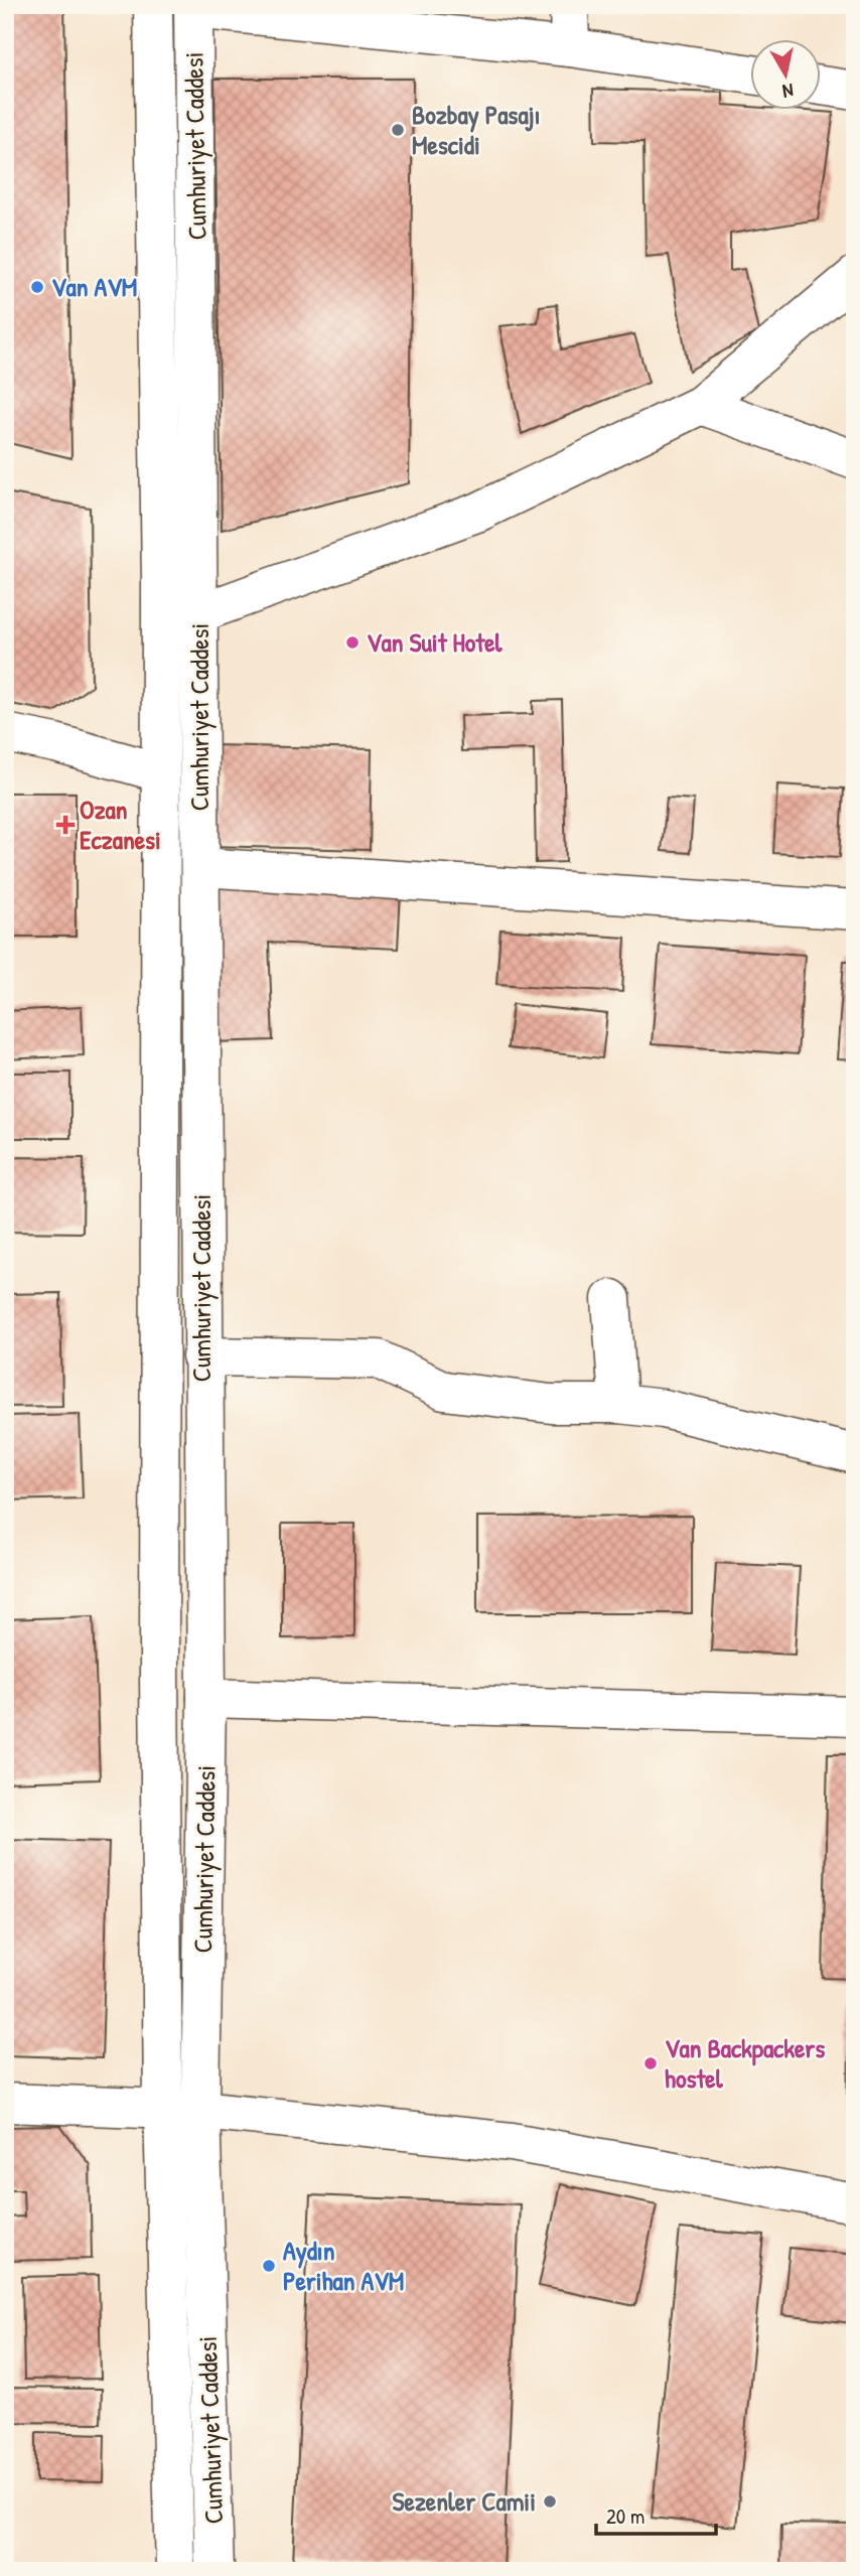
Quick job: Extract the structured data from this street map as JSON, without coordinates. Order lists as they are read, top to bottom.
{
  "streets": {
    "main road": ["Cumhuriyet Caddesi"]
  },
  "places": {
    "other": [
      "Bozbay Pasajı Mescidi",
      "Van AVM",
      "Van Suit Hotel",
      "Van Backpackers hostel",
      "Aydın Perihan AVM",
      "Sezenler Camii"
    ],
    "health": ["Ozan Eczanesi"]
  },
  "scale_bar": "20 m",
  "north": "bottom"
}
